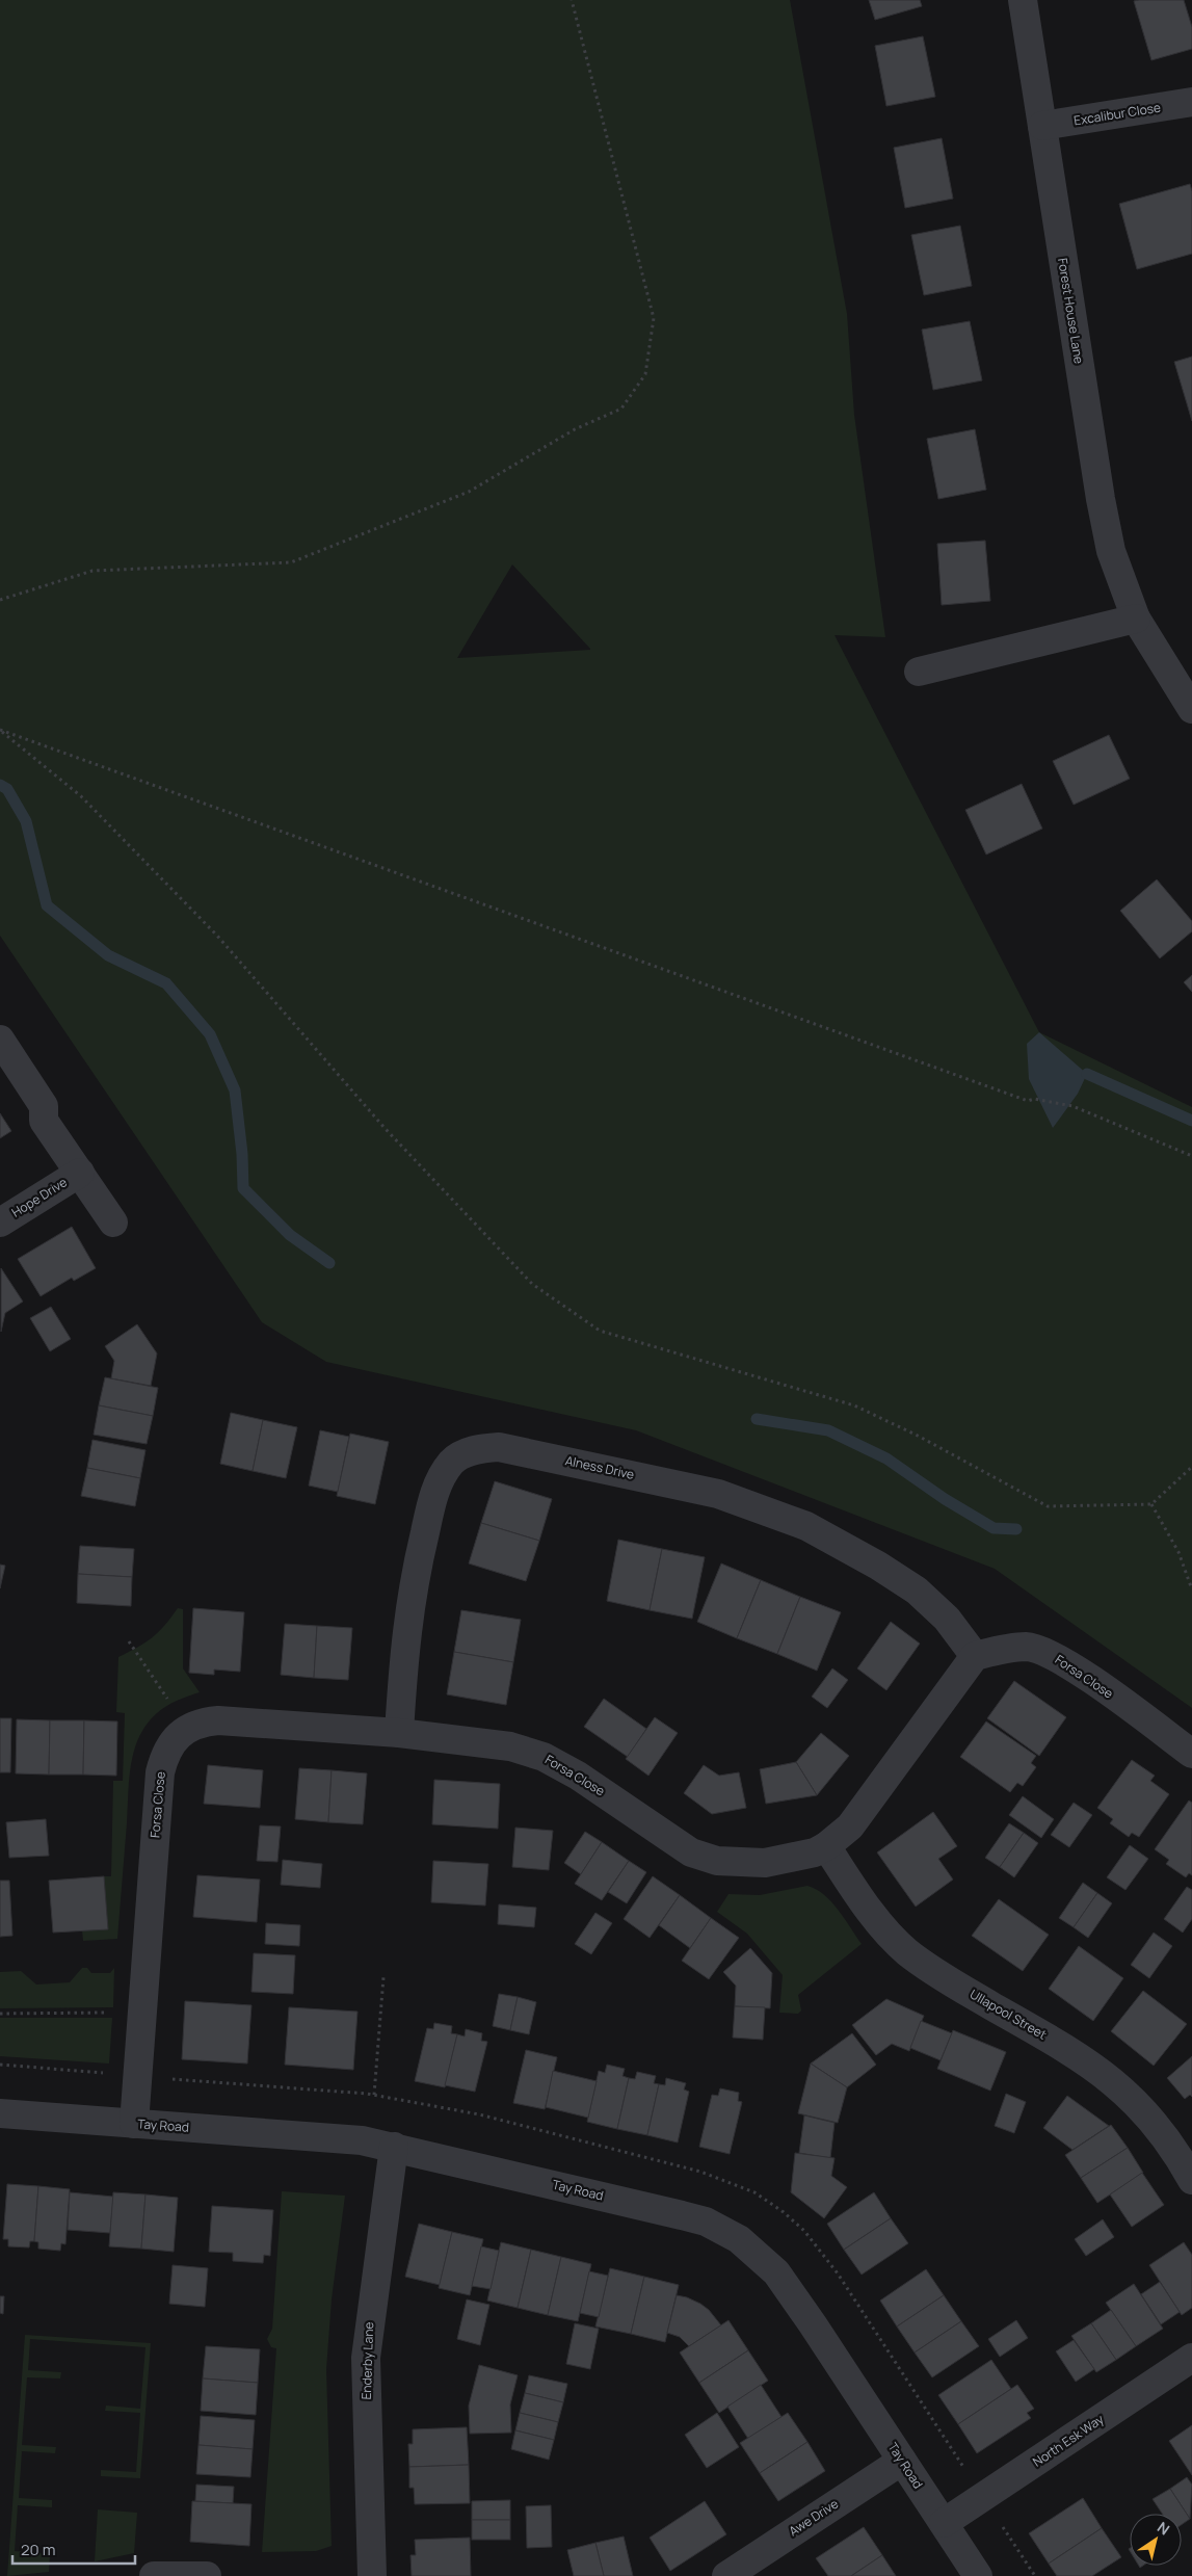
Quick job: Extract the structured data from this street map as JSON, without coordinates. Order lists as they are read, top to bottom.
{
  "streets": {
    "street": [
      "Excalibur Close",
      "Forest House Lane",
      "Hope Drive",
      "Alness Drive",
      "Forsa Close",
      "Ullapool Street",
      "Tay Road",
      "Enderby Lane",
      "North Esk Way",
      "Awe Drive"
    ]
  },
  "crossings": [
    ["Excalibur Close", "Forest House Lane"],
    ["Alness Drive", "Forsa Close"],
    ["Forsa Close", "Ullapool Street"],
    ["Forsa Close", "Tay Road"],
    ["Tay Road", "Enderby Lane"],
    ["Tay Road", "North Esk Way"],
    ["Tay Road", "Awe Drive"]
  ],
  "scale_bar": "20 m",
  "north": "top right"
}
